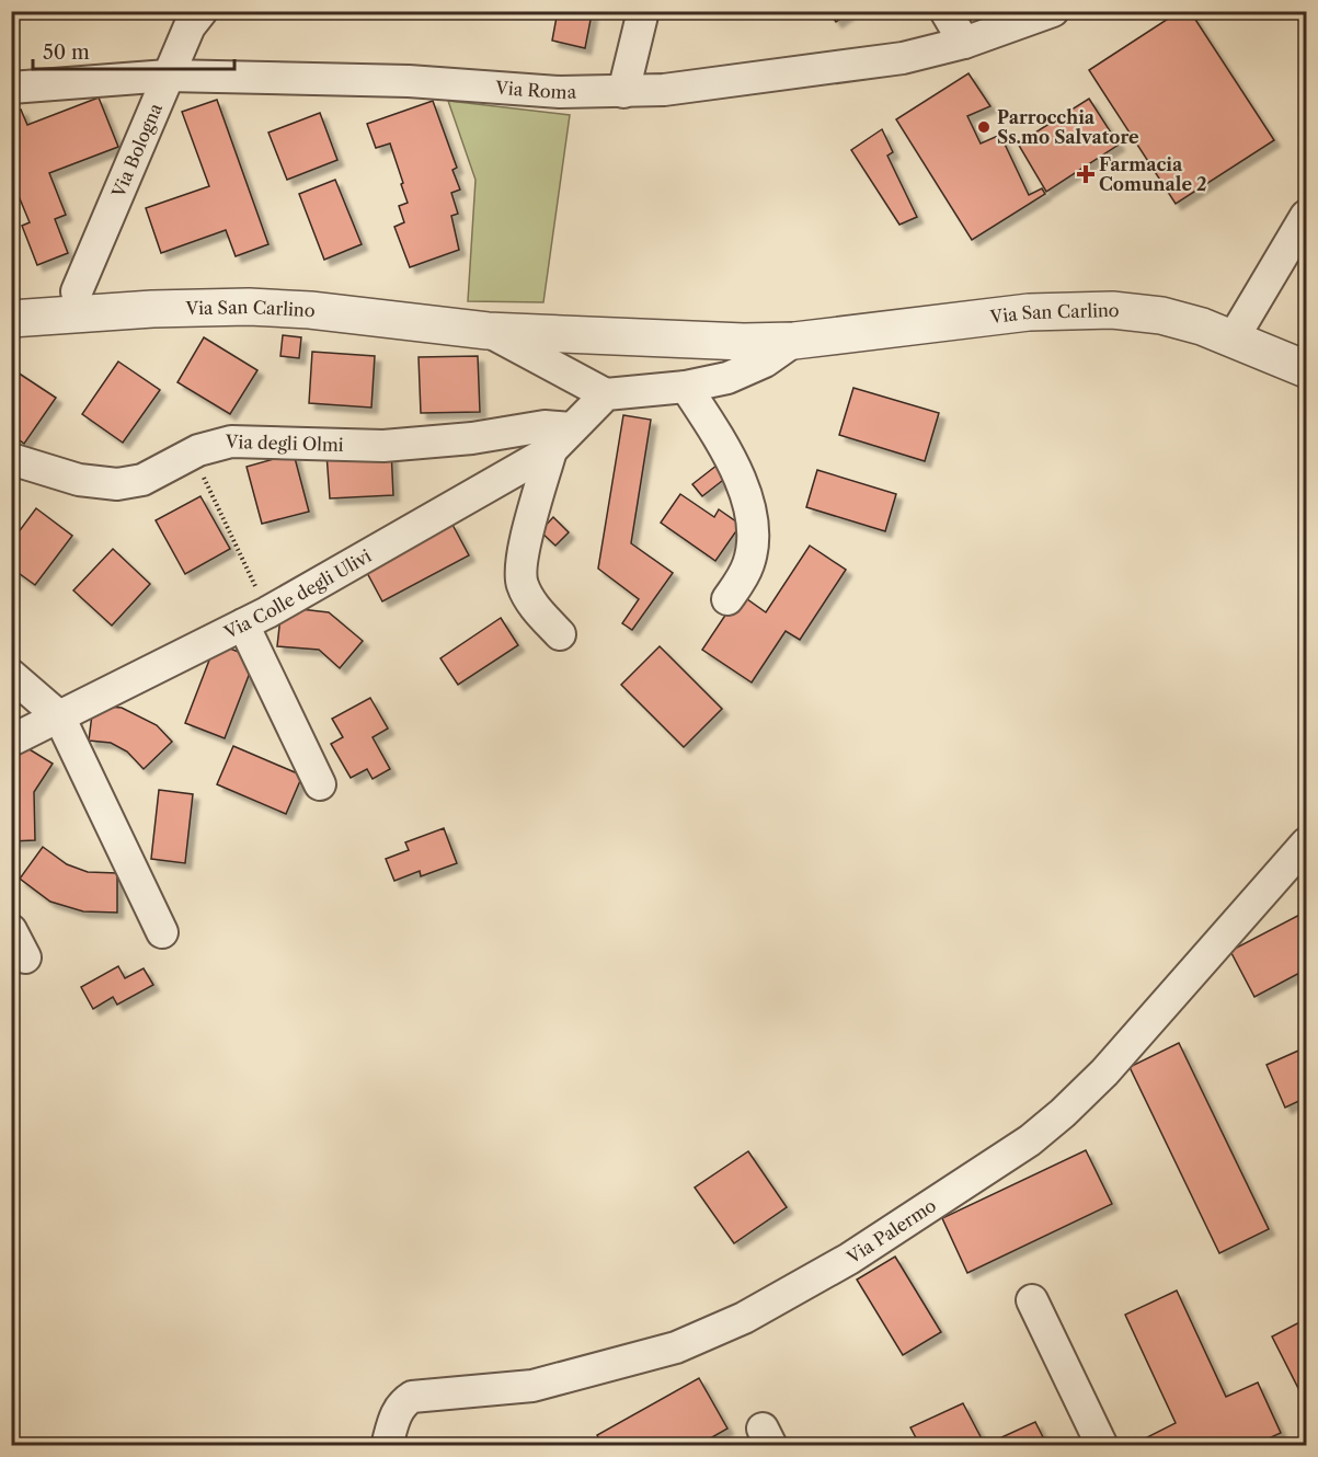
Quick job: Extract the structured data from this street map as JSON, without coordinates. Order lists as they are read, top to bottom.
{
  "streets": {
    "street": [
      "Via Roma",
      "Via Bologna",
      "Via San Carlino",
      "Via degli Olmi",
      "Via Colle degli Ulivi",
      "Via Palermo"
    ]
  },
  "crossings": [
    ["Via Roma", "Via Bologna"],
    ["Via degli Olmi", "Via Colle degli Ulivi"]
  ],
  "places": {
    "other": ["Parrocchia Ss.mo Salvatore"],
    "health": ["Farmacia Comunale 2"]
  },
  "scale_bar": "50 m"
}
